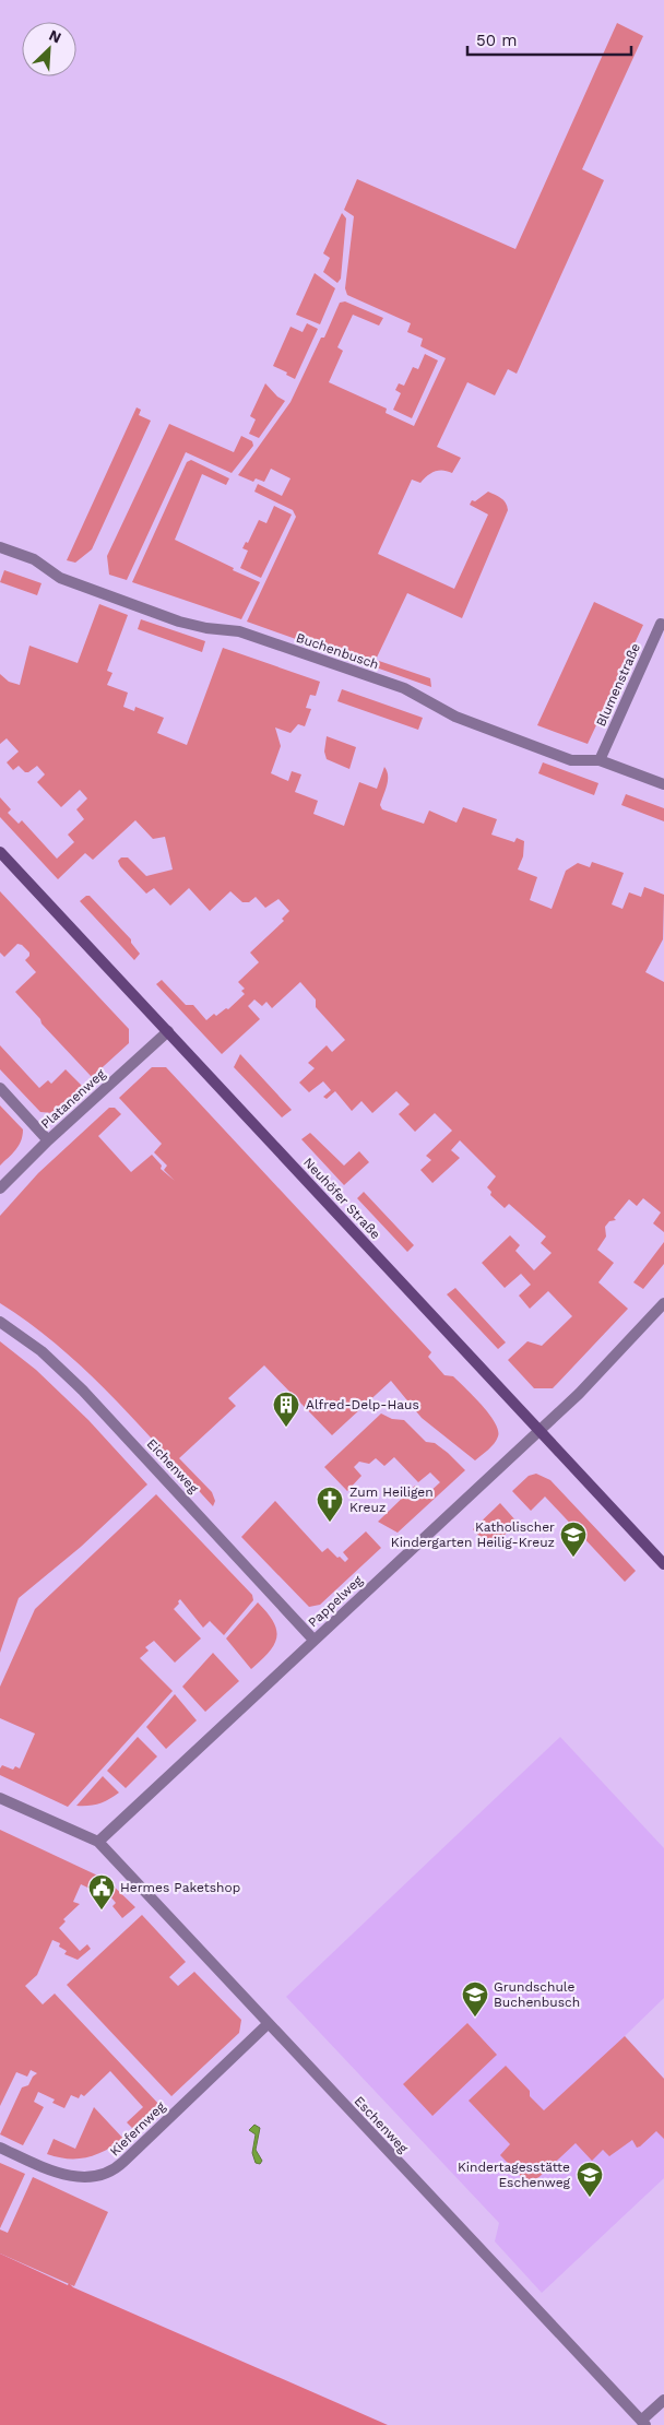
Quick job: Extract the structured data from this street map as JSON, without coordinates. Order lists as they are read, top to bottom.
{
  "streets": {
    "street": [
      "Buchenbusch",
      "Blumenstraße",
      "Platanenweg",
      "Neuhöfer Straße",
      "Eichenweg",
      "Pappelweg",
      "Eschenweg",
      "Kiefernweg"
    ]
  },
  "crossings": [
    ["Buchenbusch", "Blumenstraße"],
    ["Platanenweg", "Neuhöfer Straße"],
    ["Neuhöfer Straße", "Pappelweg"],
    ["Eichenweg", "Pappelweg"],
    ["Pappelweg", "Eschenweg"],
    ["Eschenweg", "Kiefernweg"]
  ],
  "places": {
    "building": ["Alfred-Delp-Haus"],
    "church": ["Zum Heiligen Kreuz"],
    "school or university": ["Katholischer Kindergarten Heilig-Kreuz", "Grundschule Buchenbusch", "Kindertagesstätte Eschenweg"],
    "public building": ["Hermes Paketshop"]
  },
  "scale_bar": "50 m",
  "north": "top right"
}
